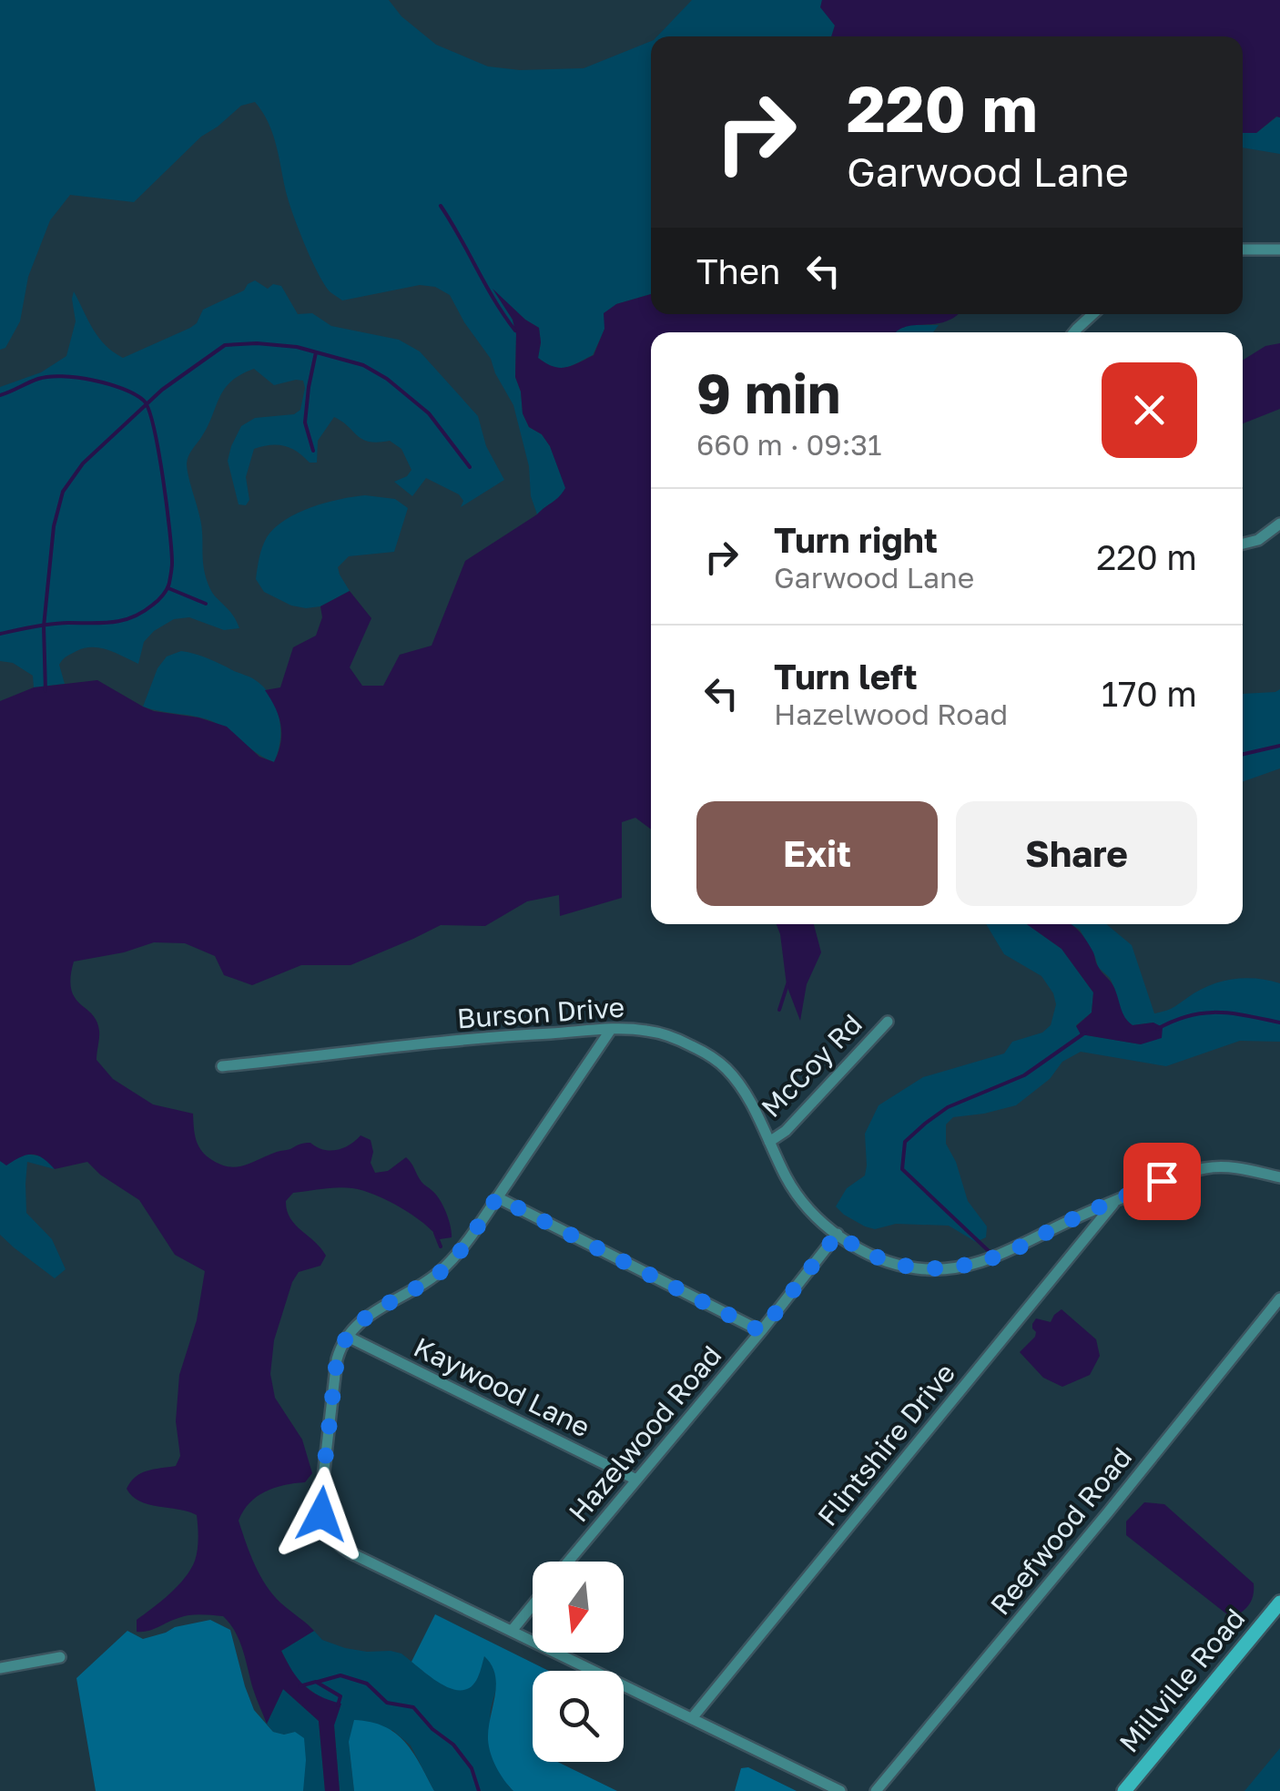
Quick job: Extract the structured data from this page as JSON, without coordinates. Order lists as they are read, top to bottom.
{
  "streets": {
    "street": [
      "Burson Drive",
      "McCoy Rd",
      "Kaywood Lane",
      "Hazelwood Road",
      "Flintshire Drive",
      "Reefwood Road",
      "Millville Road"
    ]
  },
  "crossings": [
    ["Burson Drive", "McCoy Rd"],
    ["Burson Drive", "Hazelwood Road"],
    ["Burson Drive", "Flintshire Drive"],
    ["Kaywood Lane", "Hazelwood Road"]
  ],
  "north": "bottom",
  "page": {
    "turn": ["220 m", "Garwood Lane"],
    "then": "Then",
    "heading": ["9 min", "660 m · 09:31"],
    "list": [
      {
        "name": "Turn right",
        "note": "Garwood Lane",
        "value": "220 m"
      },
      {
        "name": "Turn left",
        "note": "Hazelwood Road",
        "value": "170 m"
      }
    ],
    "buttons": ["Exit", "Share"]
  }
}
